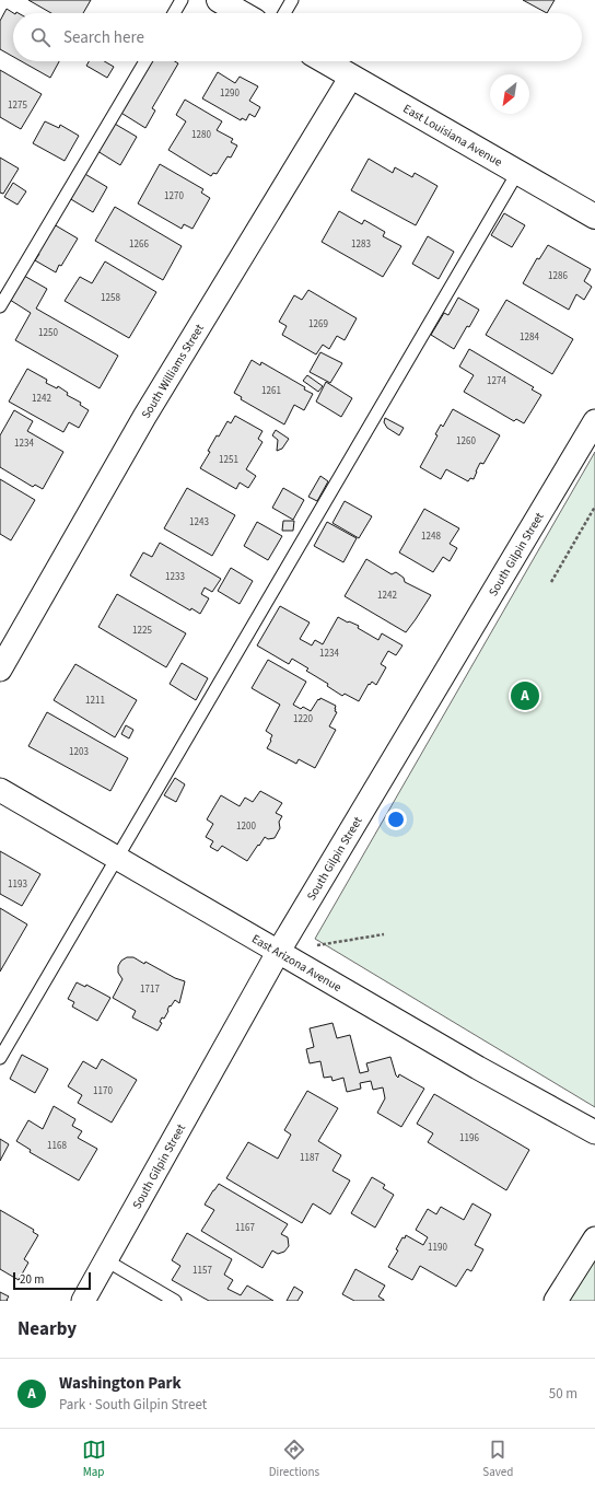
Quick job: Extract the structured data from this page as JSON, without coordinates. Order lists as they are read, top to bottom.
{
  "streets": {
    "street": [
      "East Louisiana Avenue",
      "South Williams Street",
      "South Gilpin Street",
      "East Arizona Avenue"
    ]
  },
  "crossings": [
    ["East Louisiana Avenue", "South Williams Street"],
    ["South Gilpin Street", "East Arizona Avenue"]
  ],
  "house_numbers": [
    "1290",
    "1275",
    "1280",
    "1270",
    "1266",
    "1283",
    "1286",
    "1258",
    "1269",
    "1250",
    "1284",
    "1274",
    "1261",
    "1242",
    "1260",
    "1234",
    "1251",
    "1243",
    "1248",
    "1233",
    "1242",
    "1225",
    "1234",
    "1211",
    "1220",
    "1203",
    "1200",
    "1193",
    "1717",
    "1170",
    "1196",
    "1168",
    "1187",
    "1167",
    "1190",
    "1157"
  ],
  "scale_bar": "20 m",
  "north": "bottom left",
  "page": {
    "search": "Search here",
    "pins": "A",
    "scale": "20 m",
    "heading": "Nearby",
    "list": [
      {
        "mark": "A",
        "name": "Washington Park",
        "note": "Park · South Gilpin Street",
        "value": "50 m"
      }
    ],
    "nav": ["Map", "Directions", "Saved"]
  }
}
